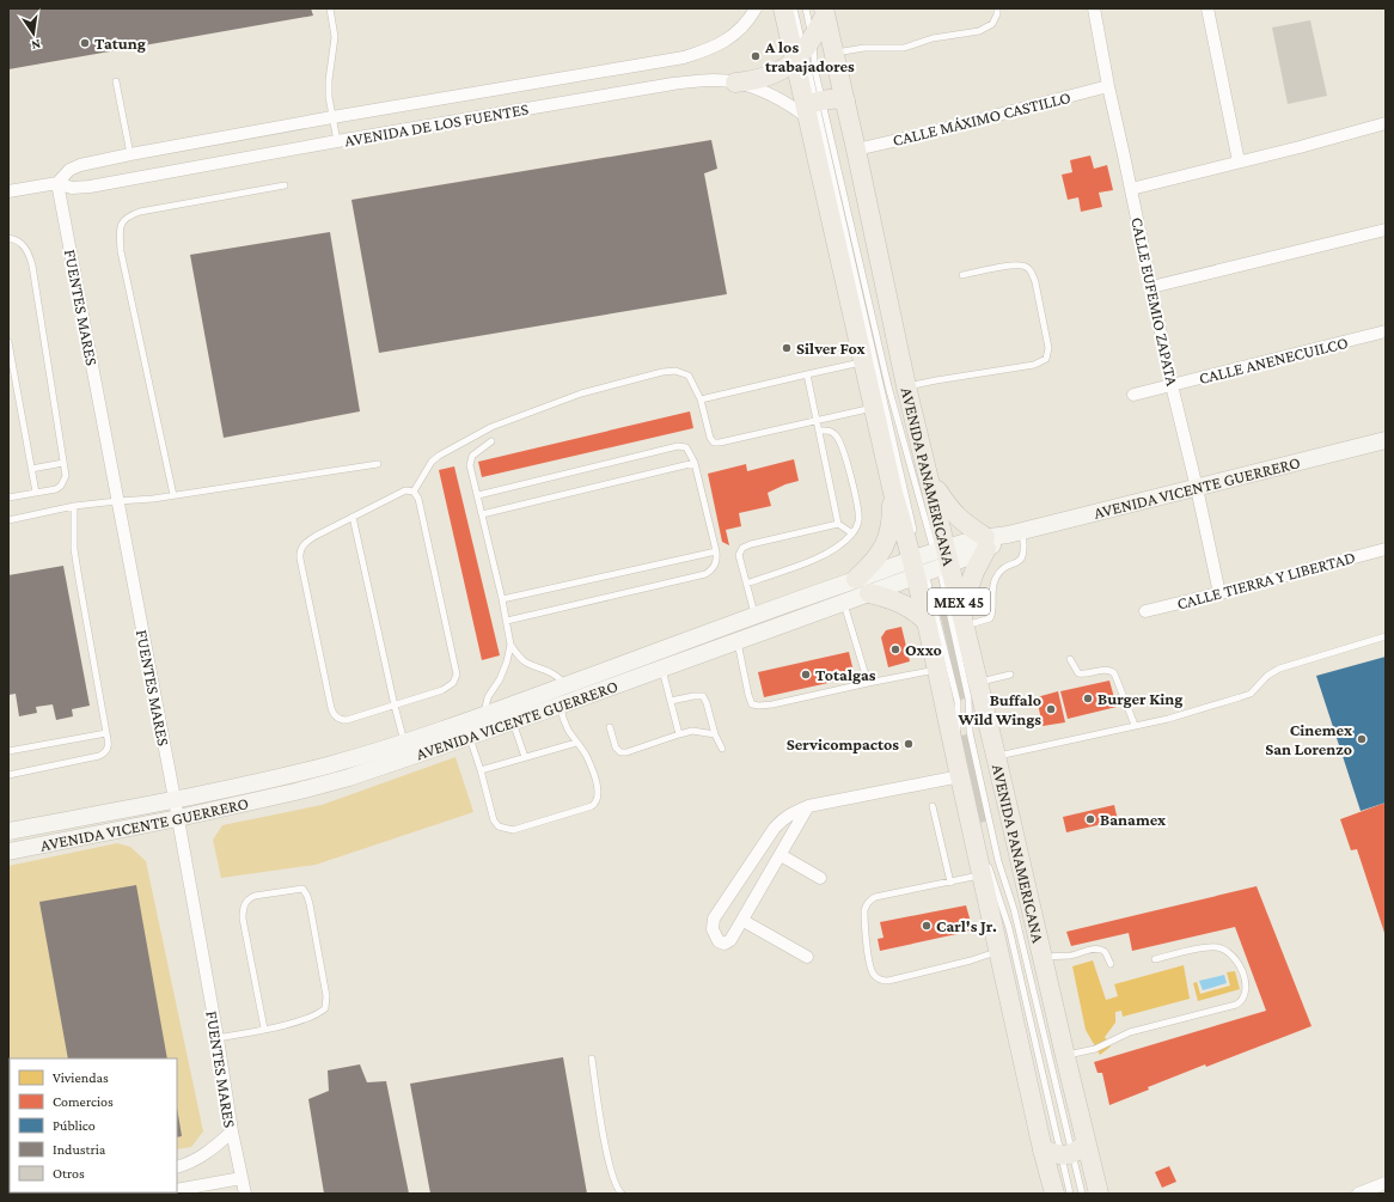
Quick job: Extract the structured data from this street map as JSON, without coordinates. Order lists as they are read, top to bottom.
{
  "streets": {
    "main road": ["AVENIDA PANAMERICANA", "AVENIDA VICENTE GUERRERO", "MEX 45"],
    "street": [
      "CALLE MÁXIMO CASTILLO",
      "AVENIDA DE LOS FUENTES",
      "CALLE EUFEMIO ZAPATA",
      "FUENTES MARES",
      "CALLE ANENECUILCO",
      "CALLE TIERRA Y LIBERTAD"
    ]
  },
  "crossings": [
    ["CALLE MÁXIMO CASTILLO", "CALLE EUFEMIO ZAPATA"],
    ["CALLE MÁXIMO CASTILLO", "AVENIDA PANAMERICANA"],
    ["AVENIDA DE LOS FUENTES", "FUENTES MARES"],
    ["AVENIDA DE LOS FUENTES", "AVENIDA PANAMERICANA"],
    ["CALLE EUFEMIO ZAPATA", "CALLE ANENECUILCO"],
    ["CALLE EUFEMIO ZAPATA", "AVENIDA VICENTE GUERRERO"],
    ["CALLE EUFEMIO ZAPATA", "CALLE TIERRA Y LIBERTAD"],
    ["FUENTES MARES", "AVENIDA VICENTE GUERRERO"],
    ["AVENIDA PANAMERICANA", "AVENIDA VICENTE GUERRERO"]
  ],
  "places": [
    "Tatung",
    "A los trabajadores",
    "Silver Fox",
    "Oxxo",
    "Totalgas",
    "Burger King",
    "Buffalo Wild Wings",
    "Cinemex San Lorenzo",
    "Servicompactos",
    "Banamex",
    "Carl's Jr."
  ],
  "legend": [
    "Viviendas",
    "Comercios",
    "Público",
    "Industria",
    "Otros"
  ],
  "north": "bottom"
}
